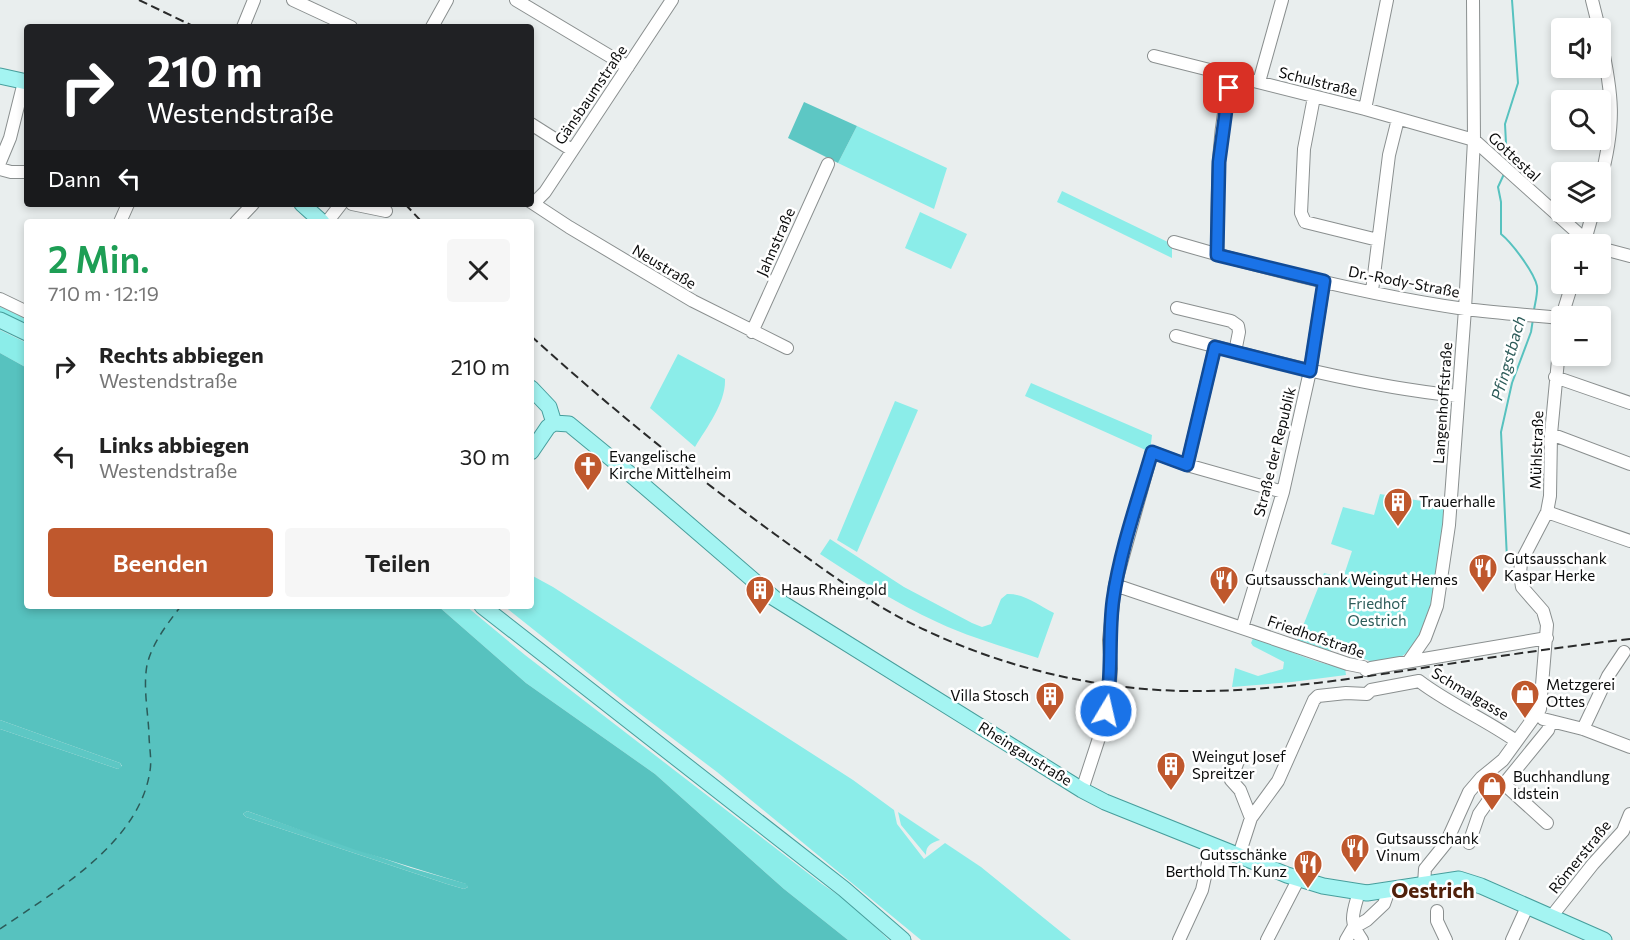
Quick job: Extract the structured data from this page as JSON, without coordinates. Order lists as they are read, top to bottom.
{
  "streets": {
    "main road": ["Rheingaustraße"],
    "street": [
      "Schulstraße",
      "Gänsbaumstraße",
      "Gottestal",
      "Jahnstraße",
      "Neustraße",
      "Dr.-Rody-Straße",
      "Langenhoffstraße",
      "Mühlstraße",
      "Straße der Republik",
      "Friedhofstraße",
      "Schmalgasse",
      "Römerstraße"
    ]
  },
  "crossings": [
    ["Schulstraße", "Gottestal"],
    ["Schulstraße", "Langenhoffstraße"],
    ["Gottestal", "Langenhoffstraße"],
    ["Jahnstraße", "Neustraße"],
    ["Dr.-Rody-Straße", "Langenhoffstraße"],
    ["Dr.-Rody-Straße", "Straße der Republik"],
    ["Langenhoffstraße", "Friedhofstraße"],
    ["Mühlstraße", "Friedhofstraße"],
    ["Mühlstraße", "Schmalgasse"],
    ["Mühlstraße", "Rheingaustraße"],
    ["Straße der Republik", "Friedhofstraße"],
    ["Rheingaustraße", "Römerstraße"]
  ],
  "districts": ["Oestrich"],
  "water": ["Pfingstbach"],
  "parks": ["Friedhof Oestrich"],
  "places": {
    "church": ["Evangelische Kirche Mittelheim"],
    "building": [
      "Trauerhalle",
      "Haus Rheingold",
      "Villa Stosch",
      "Weingut Josef Spreitzer"
    ],
    "restaurant": [
      "Gutsausschank Kaspar Herke",
      "Gutsausschank Weingut Hemes",
      "Gutsausschank Vinum",
      "Gutsschänke Berthold Th. Kunz"
    ],
    "shop": ["Metzgerei Ottes", "Buchhandlung Idstein"]
  },
  "page": {
    "map_buttons": ["+", "−"],
    "turn": ["210 m", "Westendstraße"],
    "then": "Dann",
    "heading": ["2 Min.", "710 m · 12:19"],
    "list": [
      {
        "name": "Rechts abbiegen",
        "note": "Westendstraße",
        "value": "210 m"
      },
      {
        "name": "Links abbiegen",
        "note": "Westendstraße",
        "value": "30 m"
      }
    ],
    "buttons": ["Beenden", "Teilen"]
  }
}
